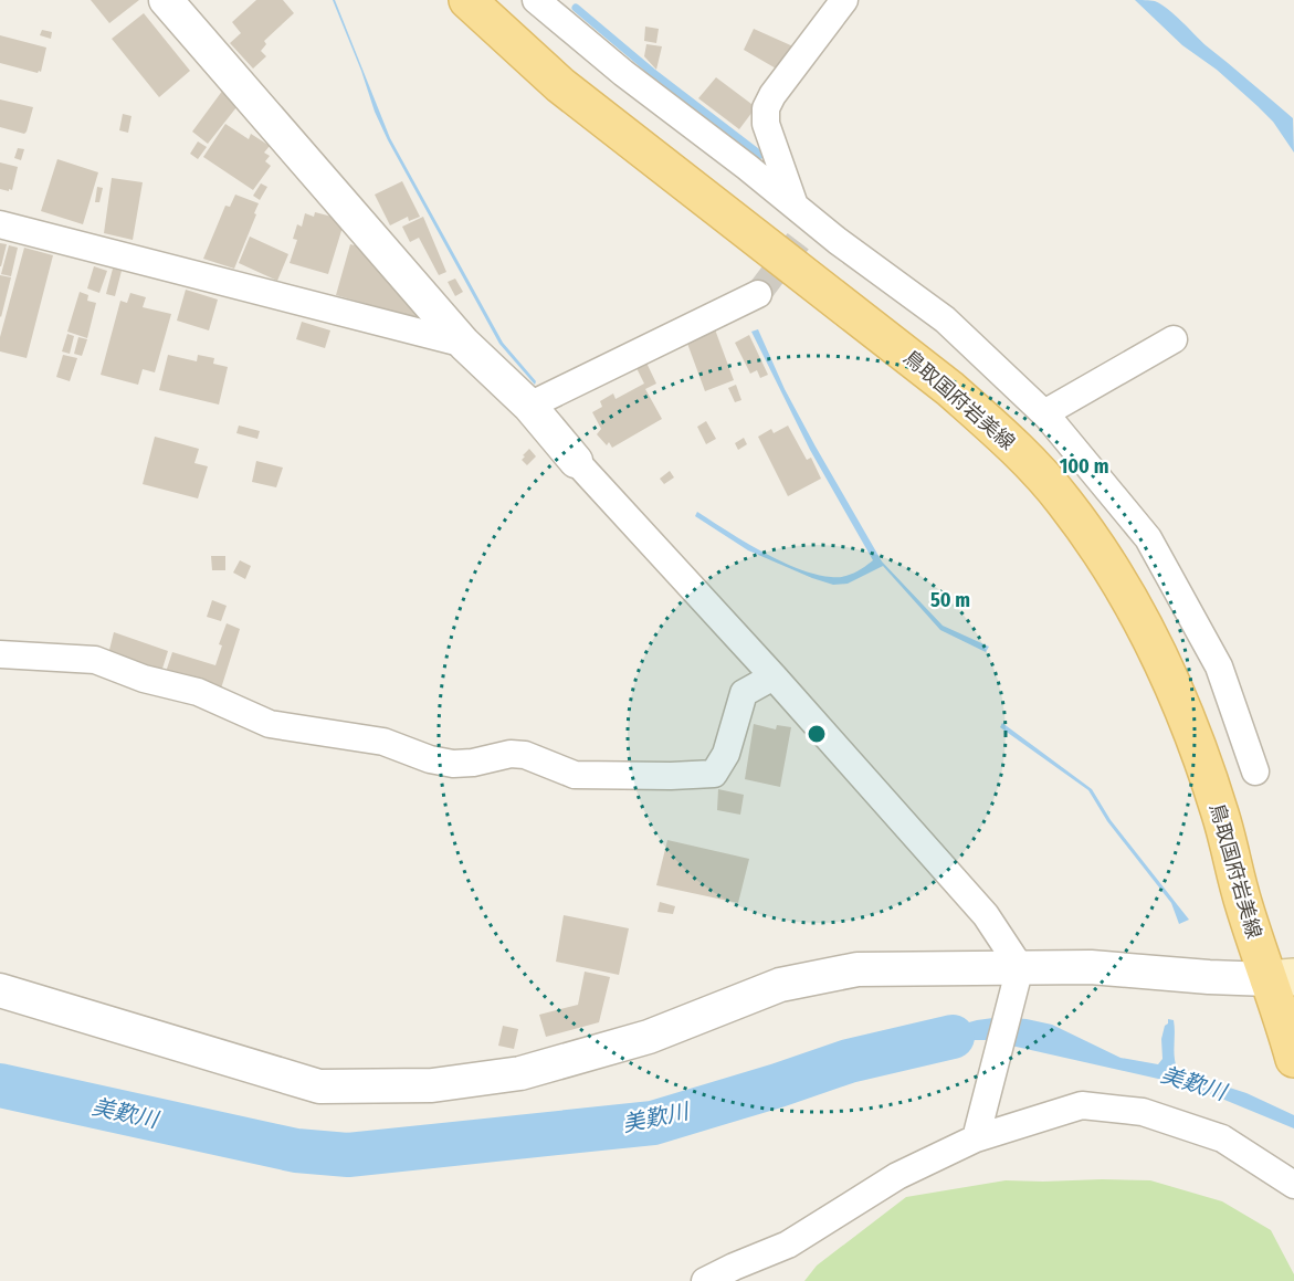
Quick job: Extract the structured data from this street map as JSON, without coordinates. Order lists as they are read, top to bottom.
{
  "streets": {
    "main road": ["鳥取国府岩美線"]
  },
  "water": ["美歎川"],
  "rings": ["100 m", "50 m"]
}
